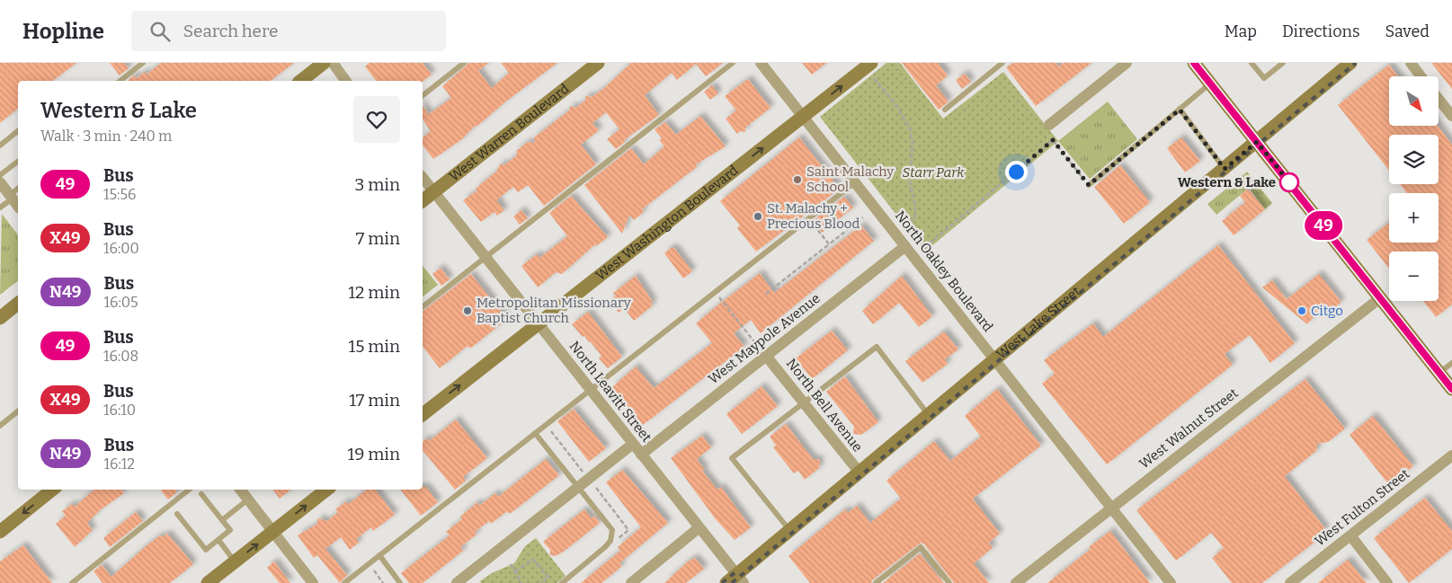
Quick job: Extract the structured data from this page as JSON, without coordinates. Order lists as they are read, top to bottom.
{
  "streets": {
    "main road": ["West Warren Boulevard", "West Washington Boulevard", "West Lake Street"],
    "street": [
      "North Oakley Boulevard",
      "West Maypole Avenue",
      "North Leavitt Street",
      "North Bell Avenue",
      "West Walnut Street",
      "West Fulton Street"
    ]
  },
  "crossings": [
    ["West Warren Boulevard", "North Leavitt Street"],
    ["West Washington Boulevard", "North Oakley Boulevard"],
    ["West Washington Boulevard", "North Leavitt Street"],
    ["North Oakley Boulevard", "West Lake Street"],
    ["North Oakley Boulevard", "West Maypole Avenue"],
    ["North Oakley Boulevard", "West Walnut Street"],
    ["West Lake Street", "North Leavitt Street"],
    ["West Lake Street", "North Bell Avenue"],
    ["West Maypole Avenue", "North Leavitt Street"],
    ["West Maypole Avenue", "North Bell Avenue"]
  ],
  "one_way": ["West Washington Boulevard"],
  "parks": ["Starr Park"],
  "places": [
    "Saint Malachy School",
    "Western & Lake",
    "St. Malachy + Precious Blood",
    "Metropolitan Missionary Baptist Church",
    "Citgo"
  ],
  "lines": ["bus line 49"],
  "north": "bottom right",
  "page": {
    "header": "Hopline",
    "search": "Search here",
    "nav": ["Map", "Directions", "Saved"],
    "on_map": "49",
    "map_buttons": ["+", "−"],
    "heading": ["Western & Lake", "Walk · 3 min · 240 m"],
    "list": [
      {
        "mark": "49",
        "name": "Bus",
        "note": "15:56",
        "value": "3 min"
      },
      {
        "mark": "X49",
        "name": "Bus",
        "note": "16:00",
        "value": "7 min"
      },
      {
        "mark": "N49",
        "name": "Bus",
        "note": "16:05",
        "value": "12 min"
      },
      {
        "mark": "49",
        "name": "Bus",
        "note": "16:08",
        "value": "15 min"
      },
      {
        "mark": "X49",
        "name": "Bus",
        "note": "16:10",
        "value": "17 min"
      },
      {
        "mark": "N49",
        "name": "Bus",
        "note": "16:12",
        "value": "19 min"
      }
    ]
  }
}
